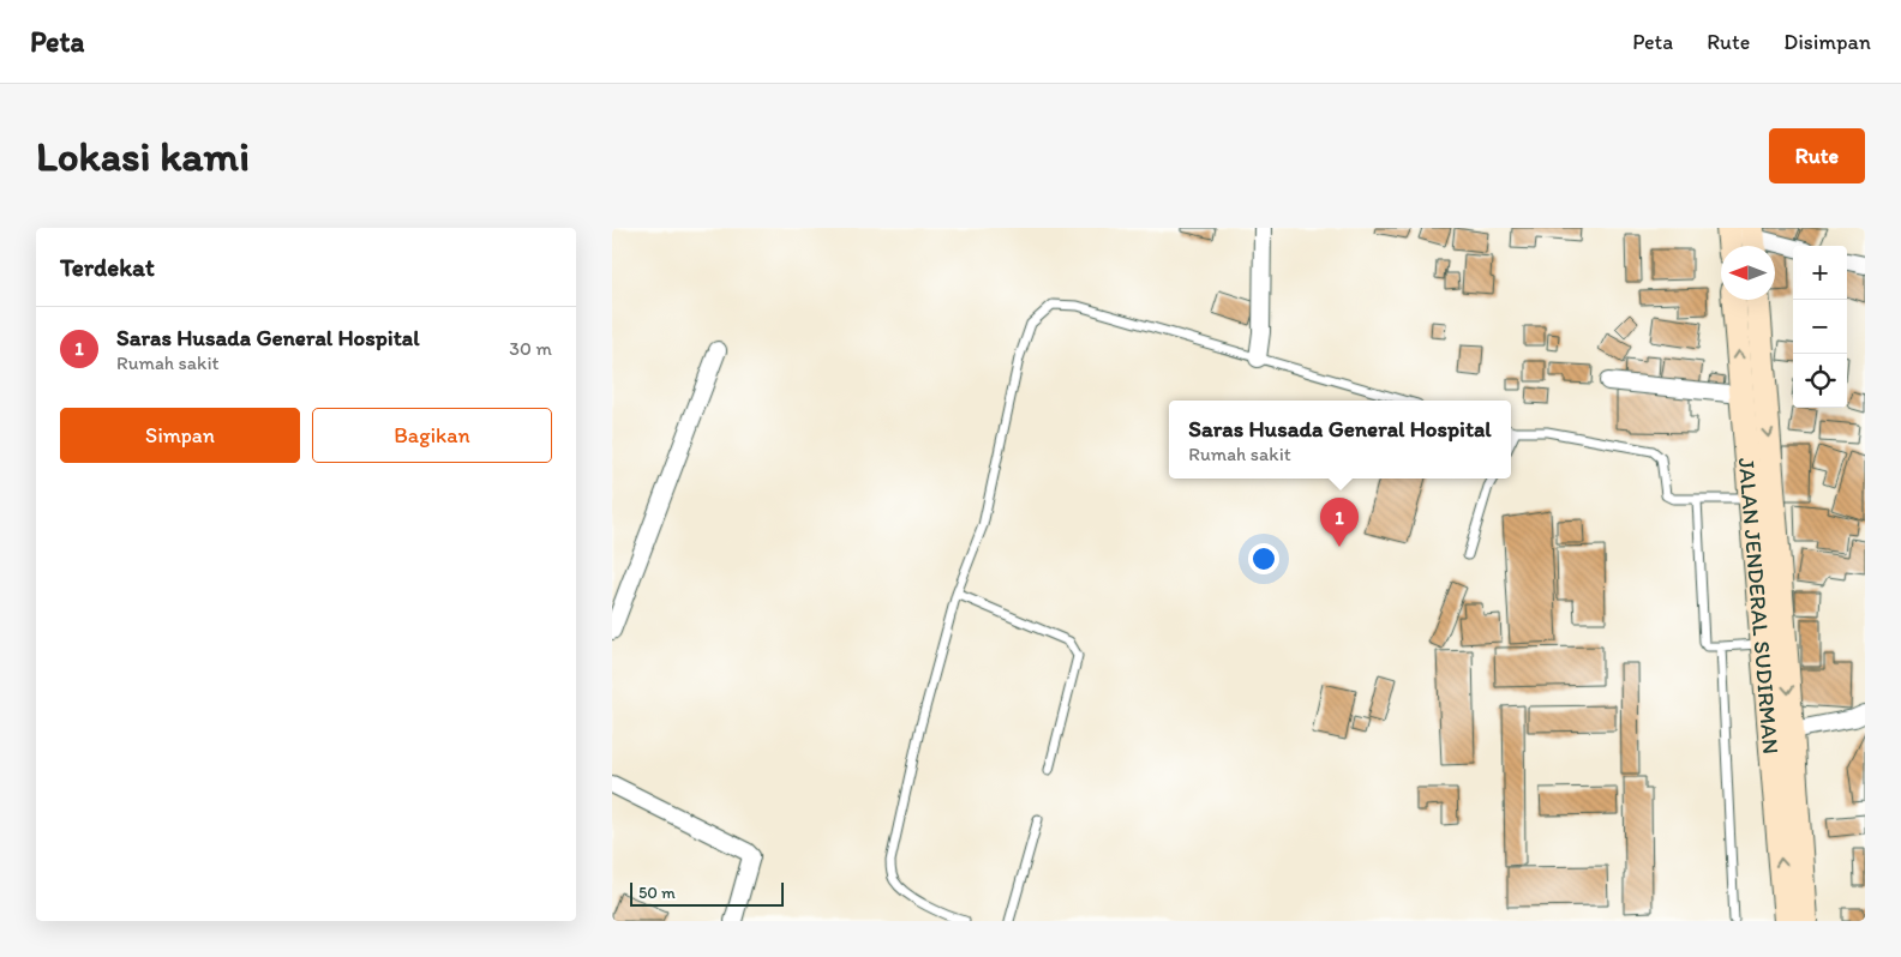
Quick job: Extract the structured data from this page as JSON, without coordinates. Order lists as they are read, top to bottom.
{
  "streets": {
    "main road": ["JALAN JENDERAL SUDIRMAN"]
  },
  "scale_bar": "50 m",
  "north": "left",
  "page": {
    "header": "Peta",
    "nav": ["Peta", "Rute", "Disimpan"],
    "buttons": [
      "Rute",
      ["Simpan", "Bagikan"]
    ],
    "title": "Lokasi kami",
    "heading": "Terdekat",
    "map_buttons": ["+", "−"],
    "list": [
      {
        "mark": "1",
        "name": "Saras Husada General Hospital",
        "note": "Rumah sakit",
        "value": "30 m"
      }
    ],
    "popup": ["Saras Husada General Hospital", "Rumah sakit"],
    "pins": "1",
    "scale": "50 m"
  }
}
